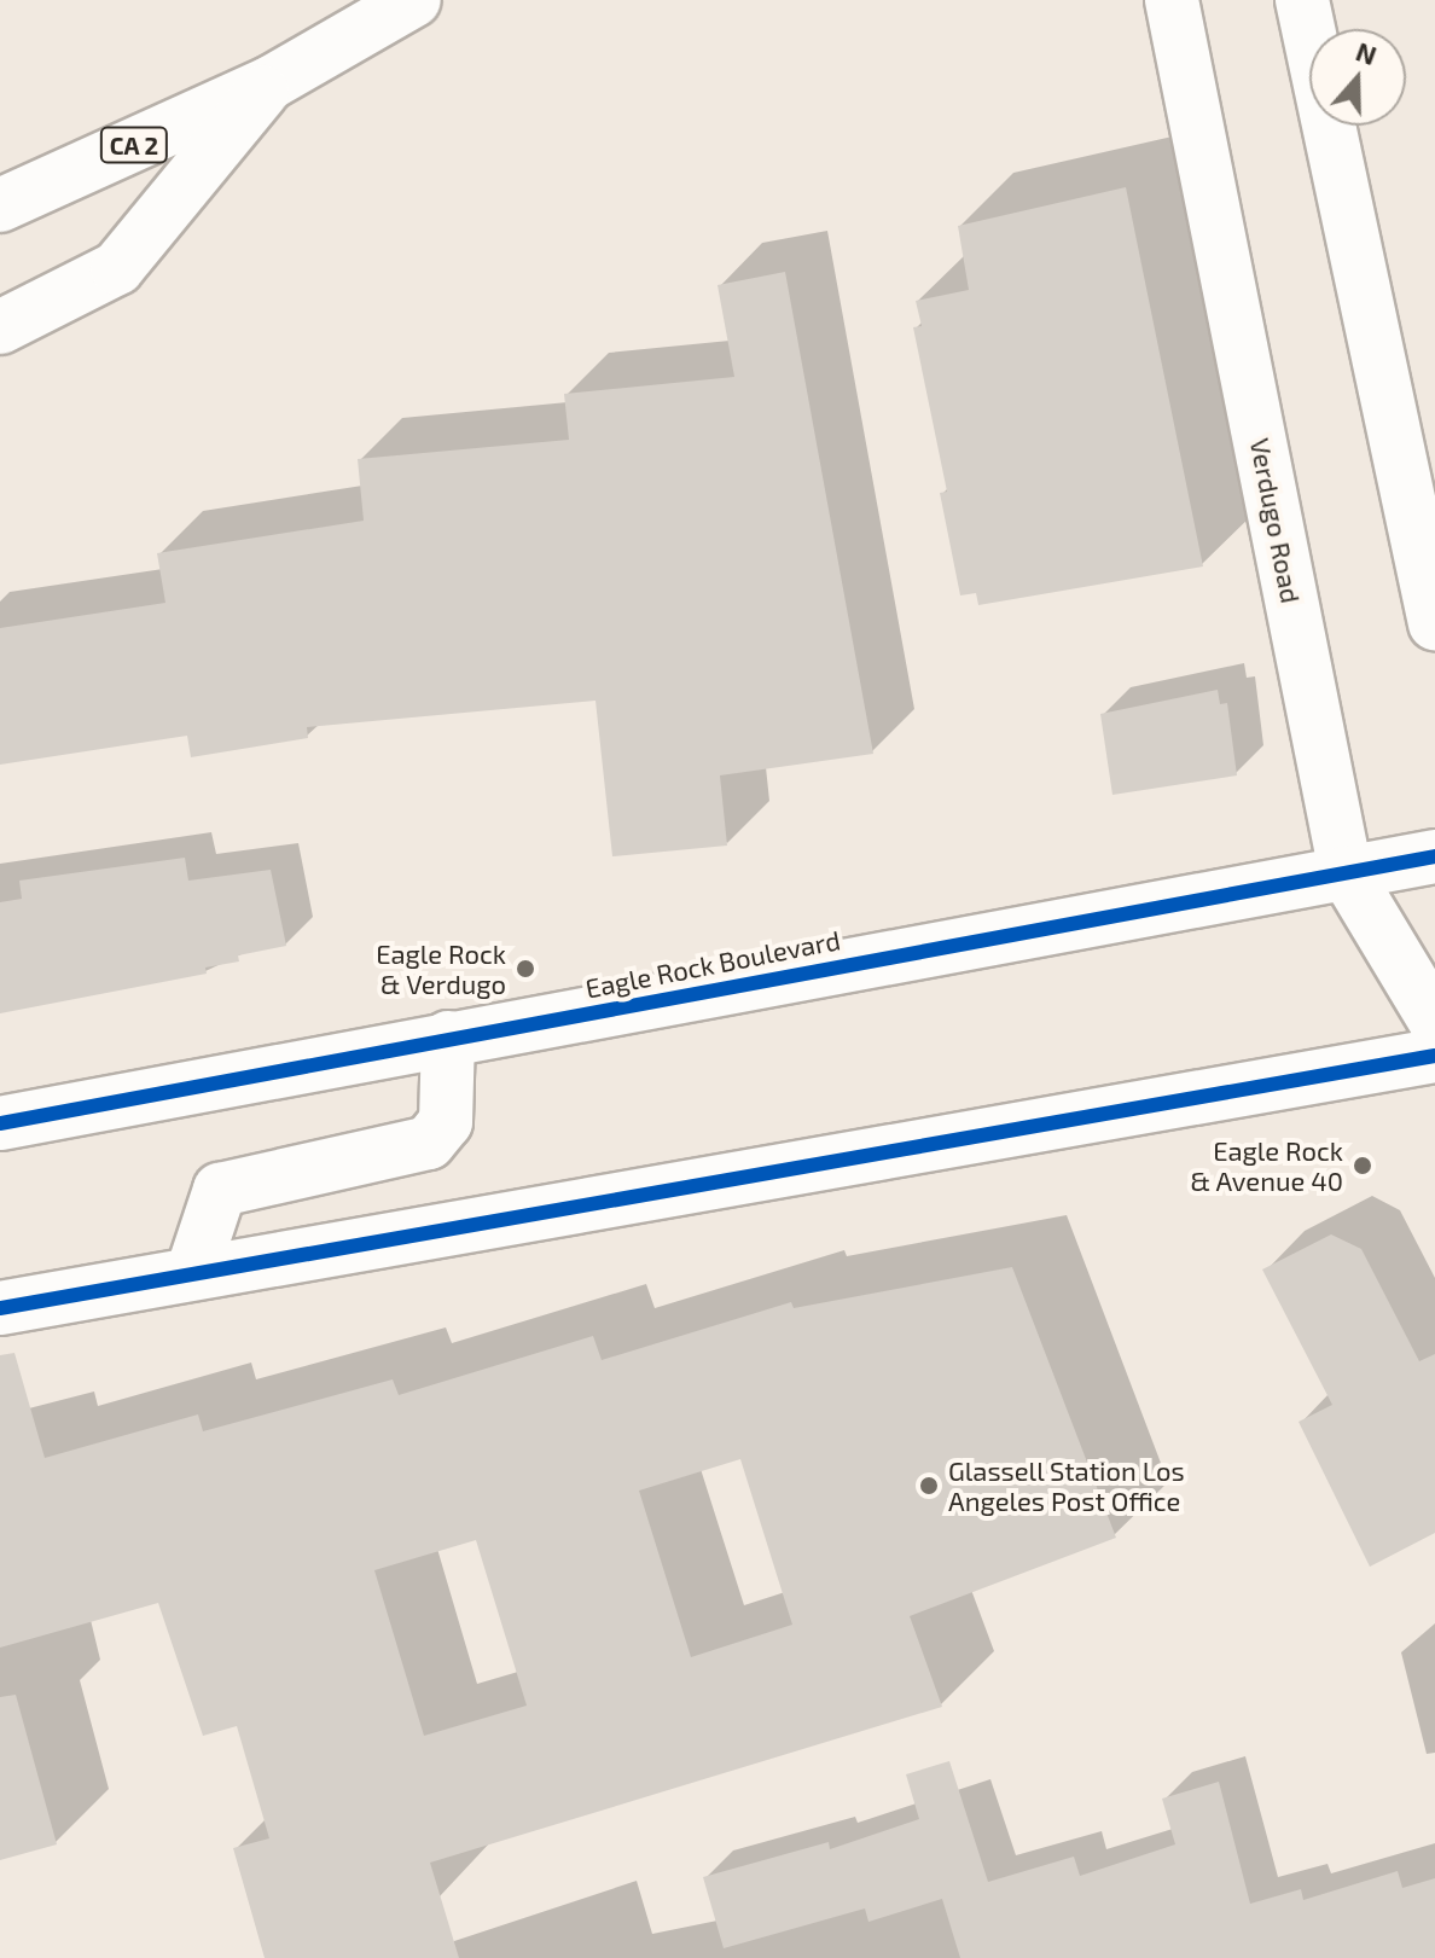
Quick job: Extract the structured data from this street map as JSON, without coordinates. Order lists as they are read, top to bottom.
{
  "streets": {
    "main road": ["CA 2", "Verdugo Road", "Eagle Rock Boulevard"]
  },
  "crossings": [
    ["Verdugo Road", "Eagle Rock Boulevard"]
  ],
  "places": ["Eagle Rock & Verdugo", "Eagle Rock & Avenue 40", "Glassell Station Los Angeles Post Office"],
  "north": "top"
}
